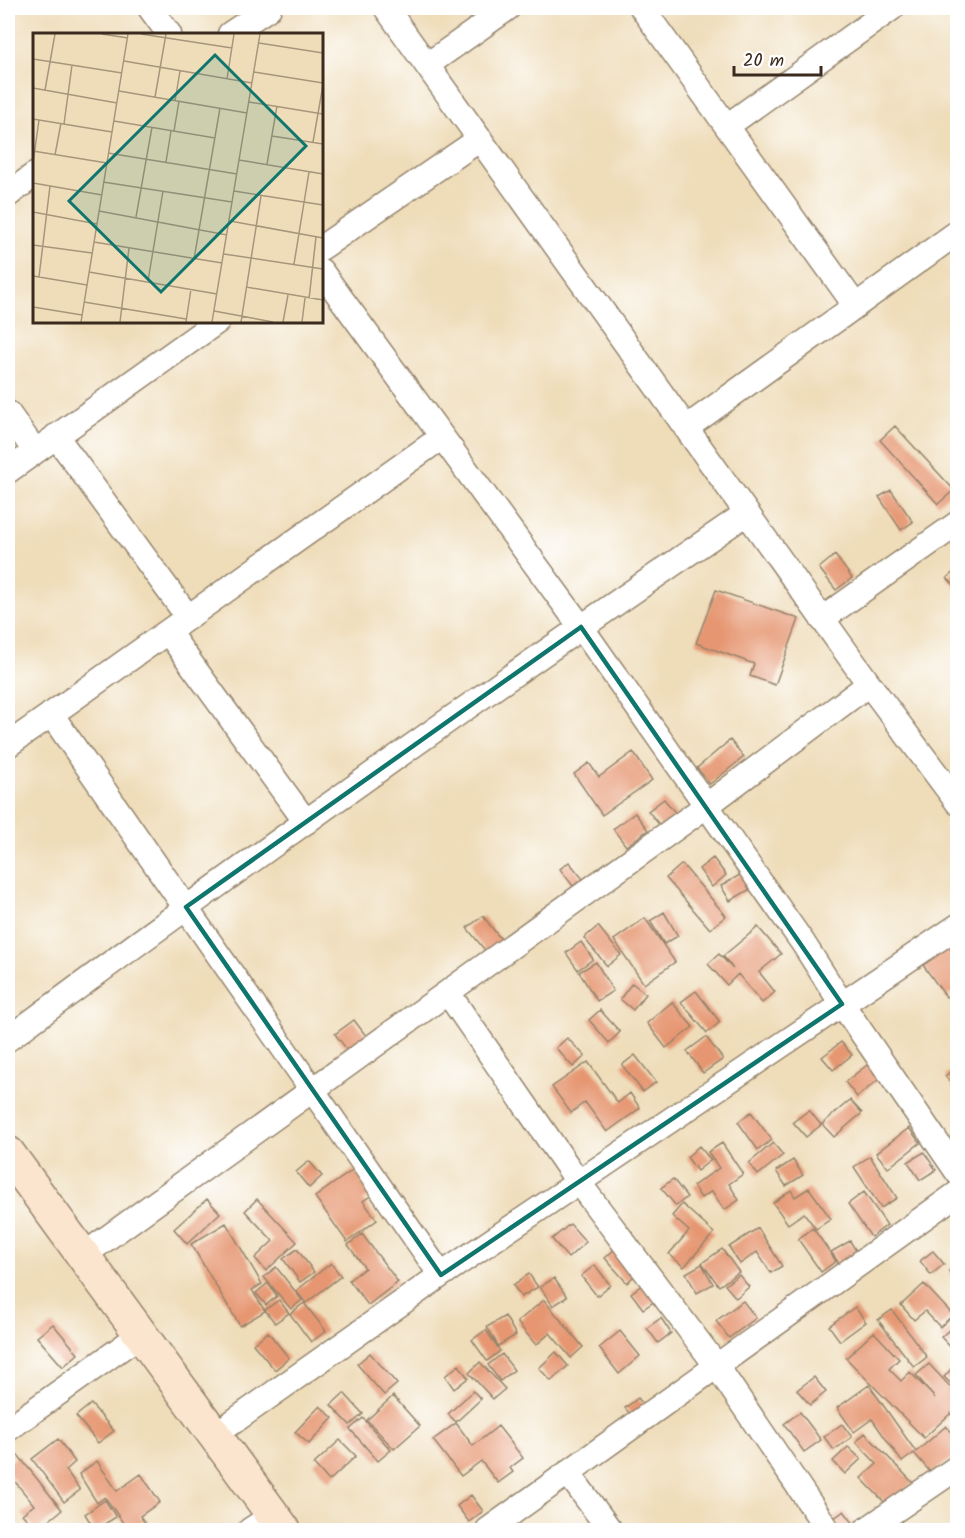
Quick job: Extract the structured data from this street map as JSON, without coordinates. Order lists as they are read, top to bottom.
{
  "scale_bar": "20 m"
}
